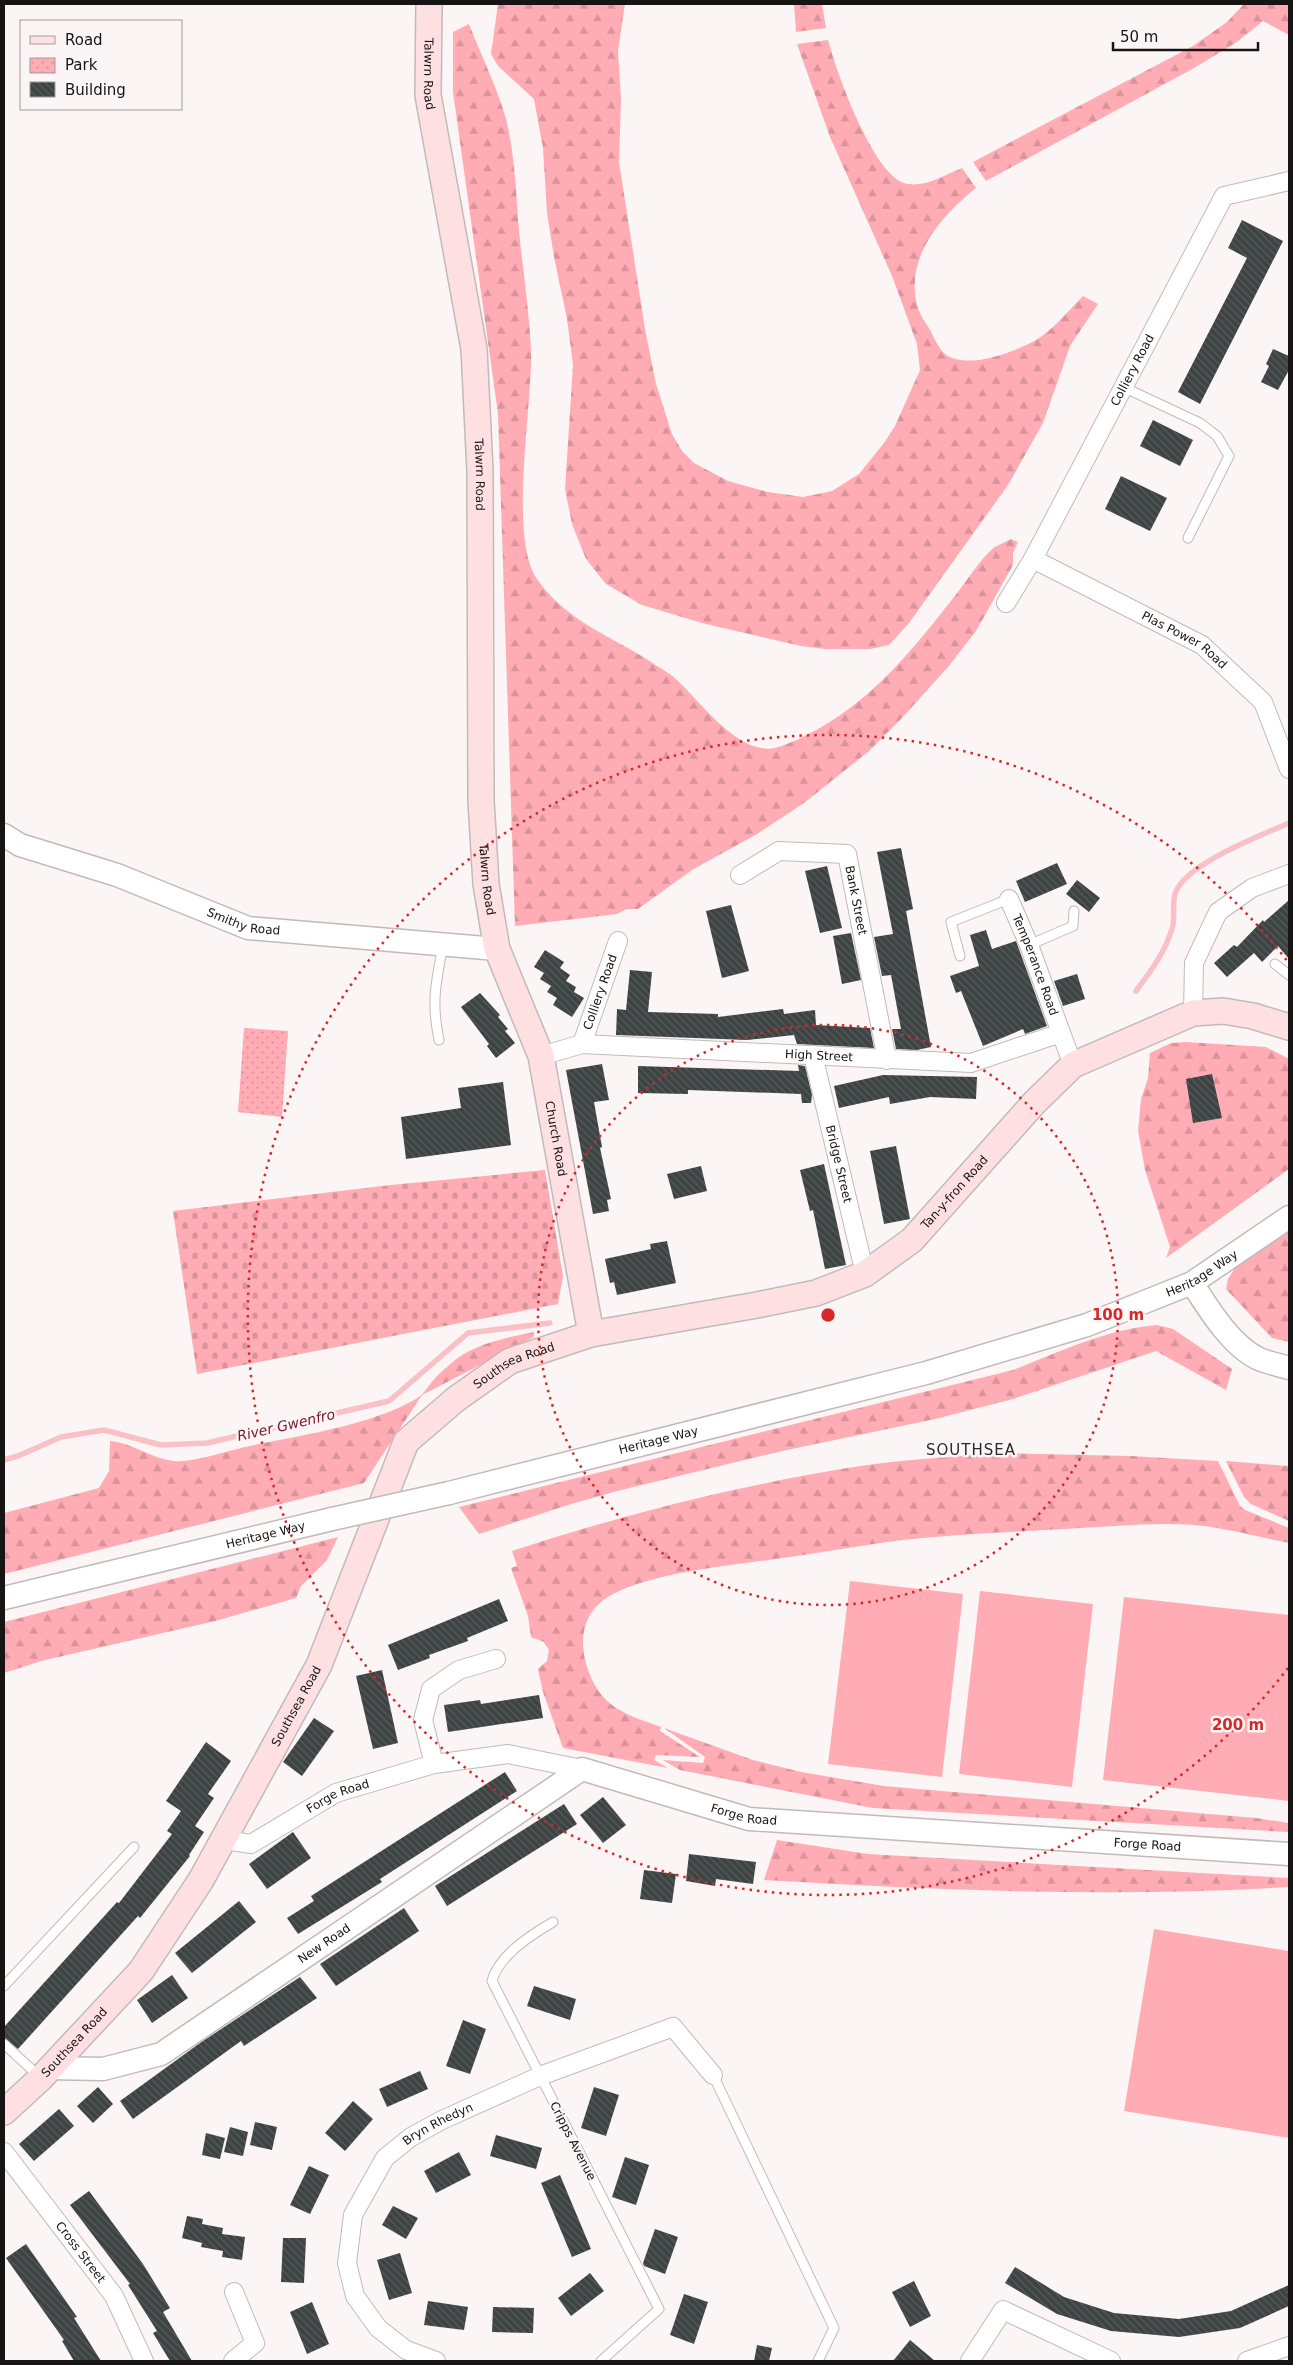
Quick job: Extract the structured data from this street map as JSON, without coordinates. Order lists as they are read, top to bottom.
{
  "streets": {
    "main road": [
      "Talwrn Road",
      "Church Road",
      "Tan-y-fron Road",
      "Southsea Road"
    ],
    "street": [
      "Colliery Road",
      "Plas Power Road",
      "Bank Street",
      "Smithy Road",
      "Temperance Road",
      "High Street",
      "Bridge Street",
      "Heritage Way",
      "Forge Road",
      "New Road",
      "Bryn Rhedyn",
      "Cross Street"
    ],
    "lane": ["Cripps Avenue"]
  },
  "crossings": [
    ["Talwrn Road", "Smithy Road"],
    ["Talwrn Road", "Church Road"],
    ["Colliery Road", "Plas Power Road"],
    ["Colliery Road", "High Street"],
    ["Bank Street", "High Street"],
    ["Smithy Road", "Church Road"],
    ["Temperance Road", "High Street"],
    ["High Street", "Church Road"],
    ["High Street", "Bridge Street"],
    ["Church Road", "Tan-y-fron Road"],
    ["Church Road", "Southsea Road"],
    ["Bridge Street", "Tan-y-fron Road"],
    ["Tan-y-fron Road", "Southsea Road"],
    ["Southsea Road", "Forge Road"],
    ["Southsea Road", "New Road"],
    ["Forge Road", "New Road"],
    ["Bryn Rhedyn", "Cripps Avenue"]
  ],
  "districts": ["SOUTHSEA"],
  "water": ["River Gwenfro"],
  "legend": ["Road", "Park", "Building"],
  "scale_bar": "50 m",
  "rings": ["100 m", "200 m"]
}
